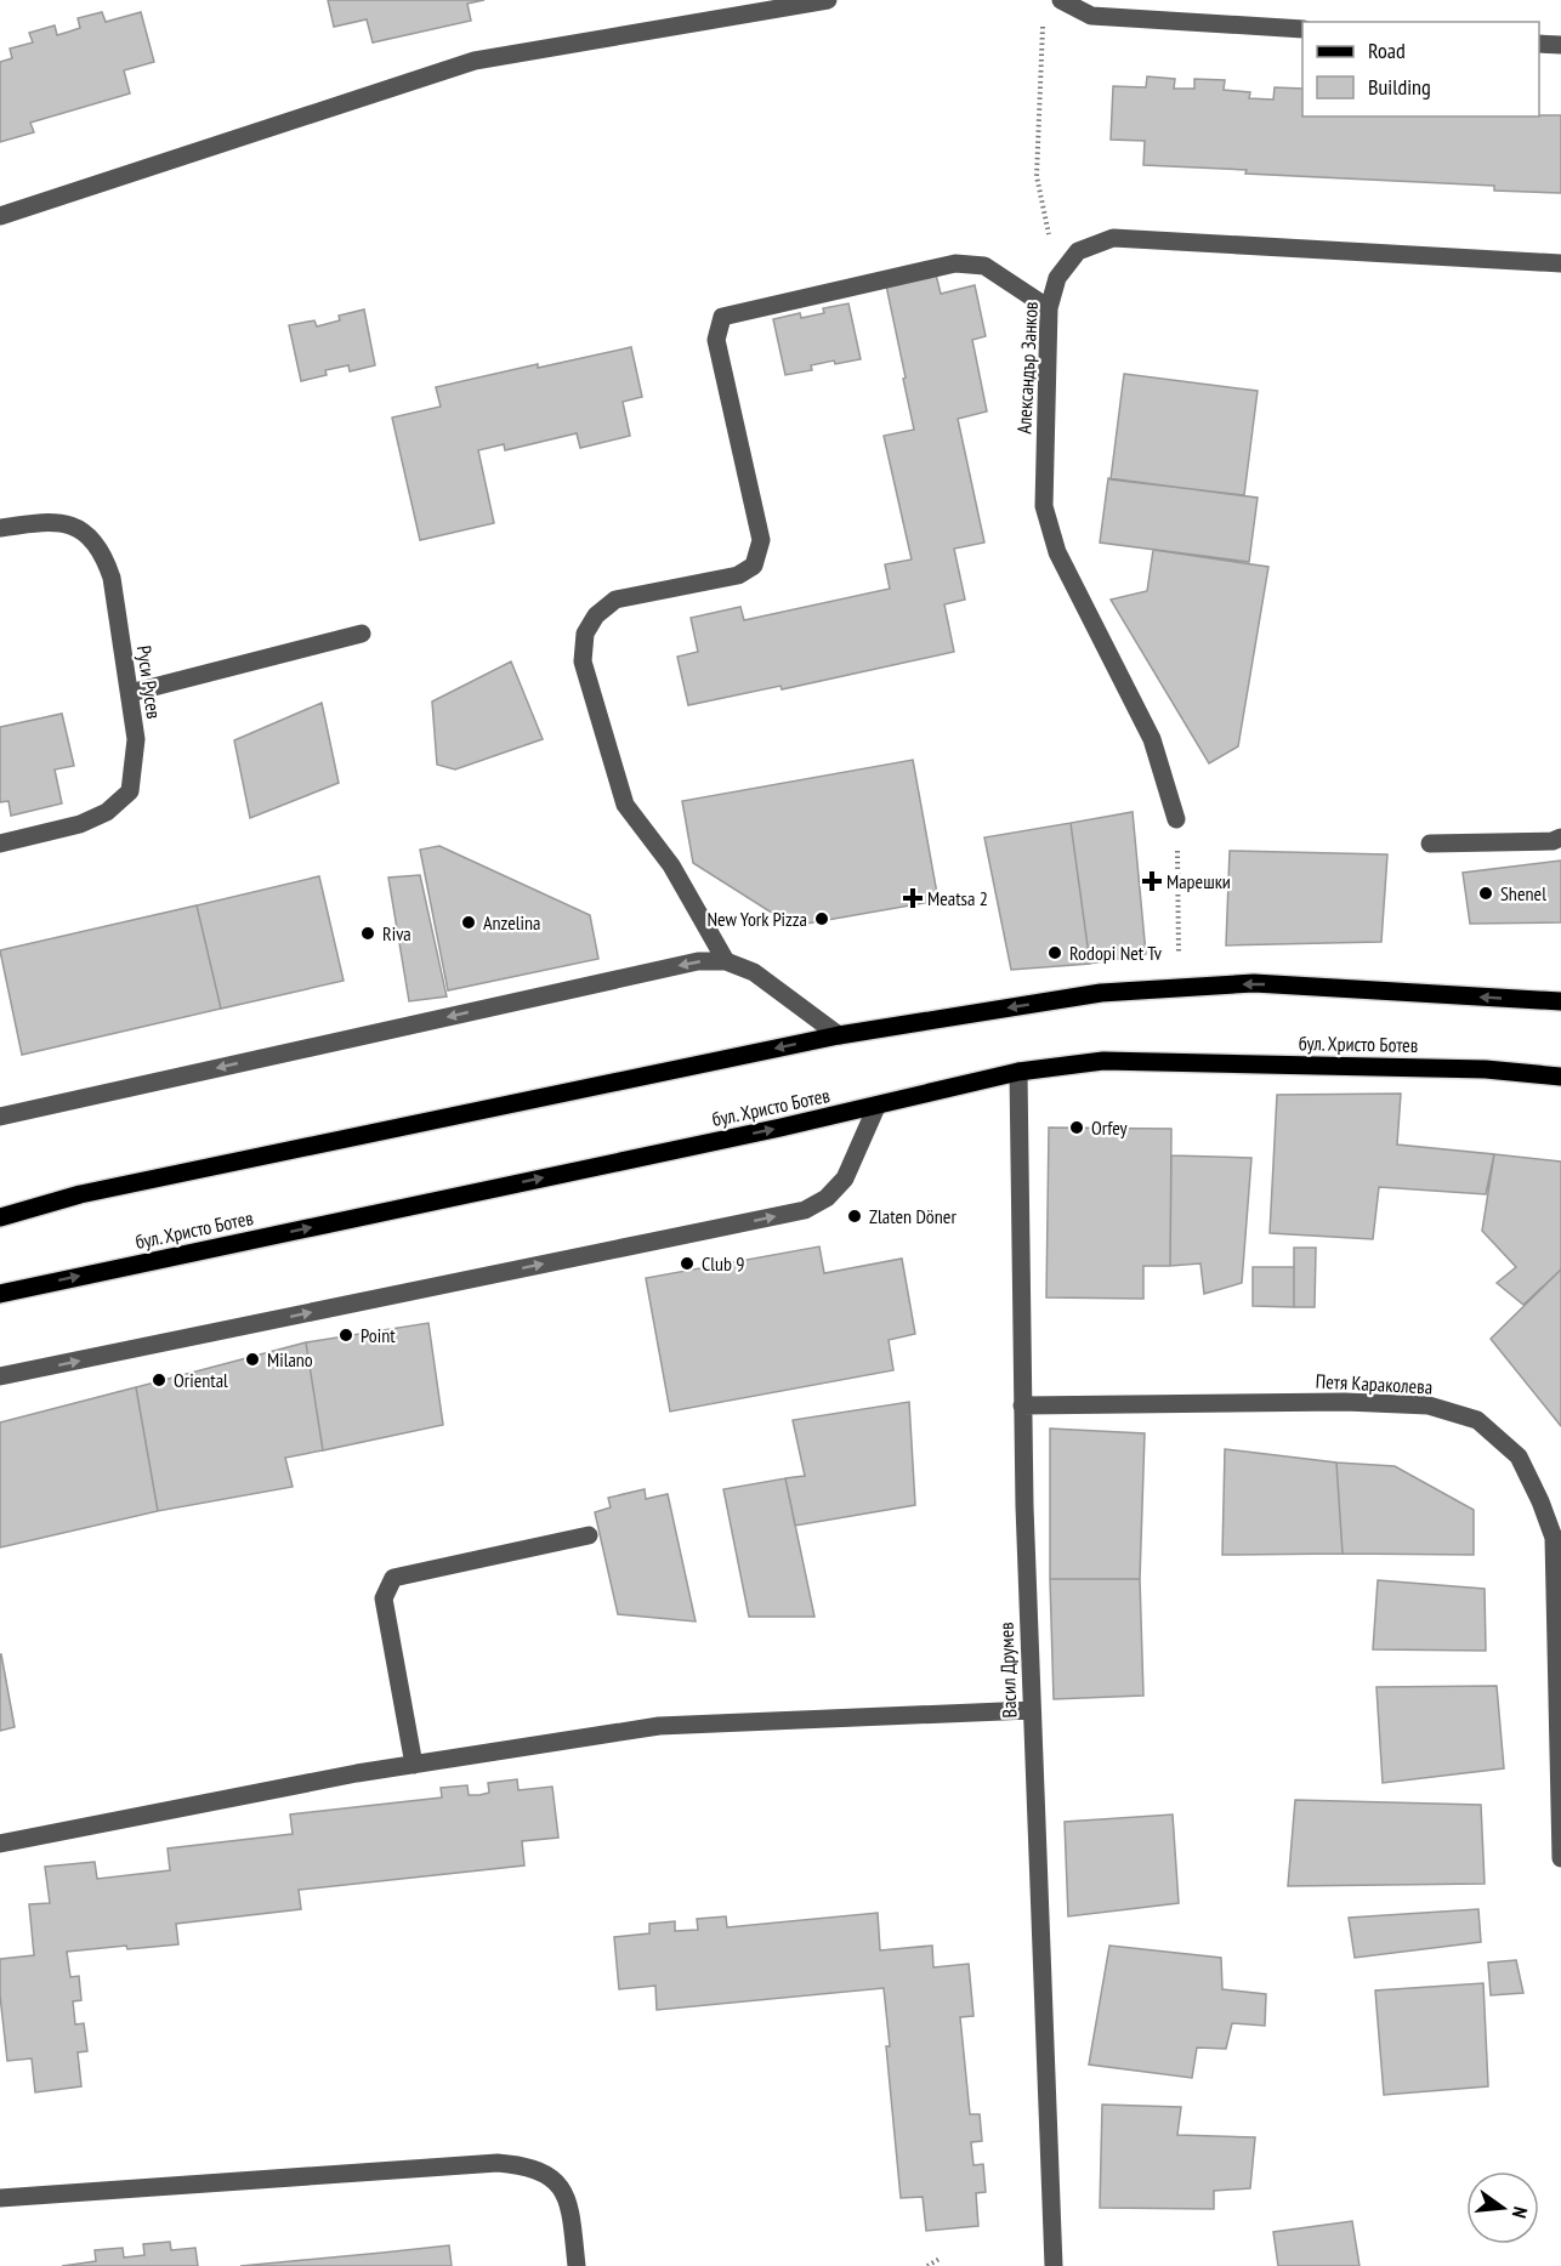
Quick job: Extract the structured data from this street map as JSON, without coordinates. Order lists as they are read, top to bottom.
{
  "streets": {
    "main road": ["бул. Христо Ботев"],
    "street": [
      "Александър Занков",
      "Руси Русев",
      "Петя Караколева",
      "Васил Друмев"
    ]
  },
  "crossings": [
    ["бул. Христо Ботев", "Васил Друмев"],
    ["Петя Караколева", "Васил Друмев"]
  ],
  "places": {
    "health": ["Марешки", "Meatsa 2"],
    "other": [
      "Shenel",
      "New York Pizza",
      "Anzelina",
      "Riva",
      "Rodopi Net Tv",
      "Orfey",
      "Zlaten Döner",
      "Club 9",
      "Point",
      "Milano",
      "Oriental"
    ]
  },
  "legend": ["Road", "Building"],
  "north": "right"
}
